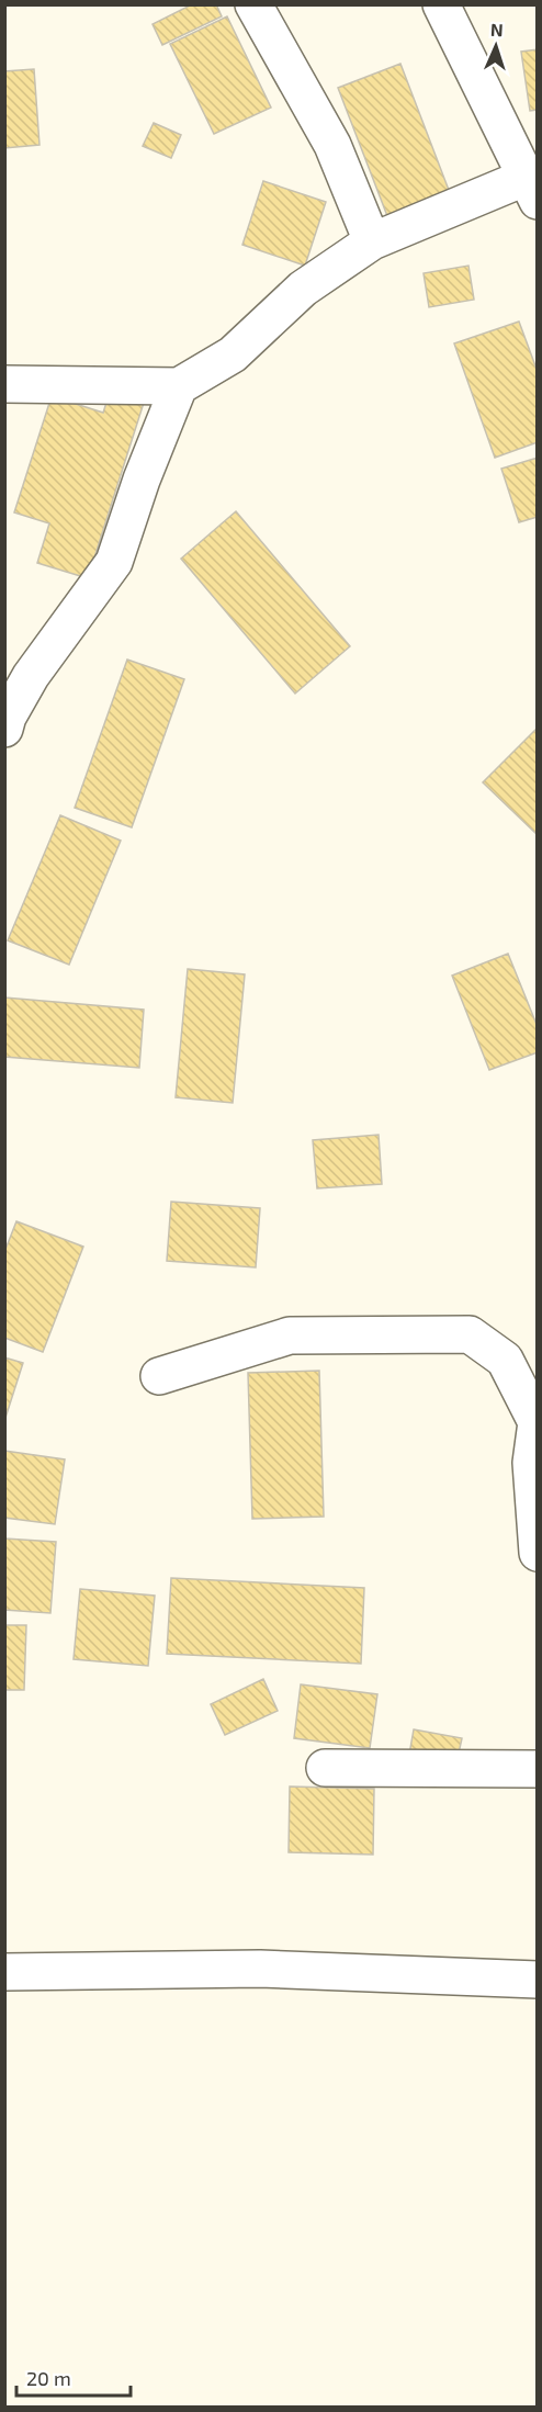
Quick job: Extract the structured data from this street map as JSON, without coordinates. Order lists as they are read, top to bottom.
{
  "scale_bar": "20 m",
  "north": "top"
}
